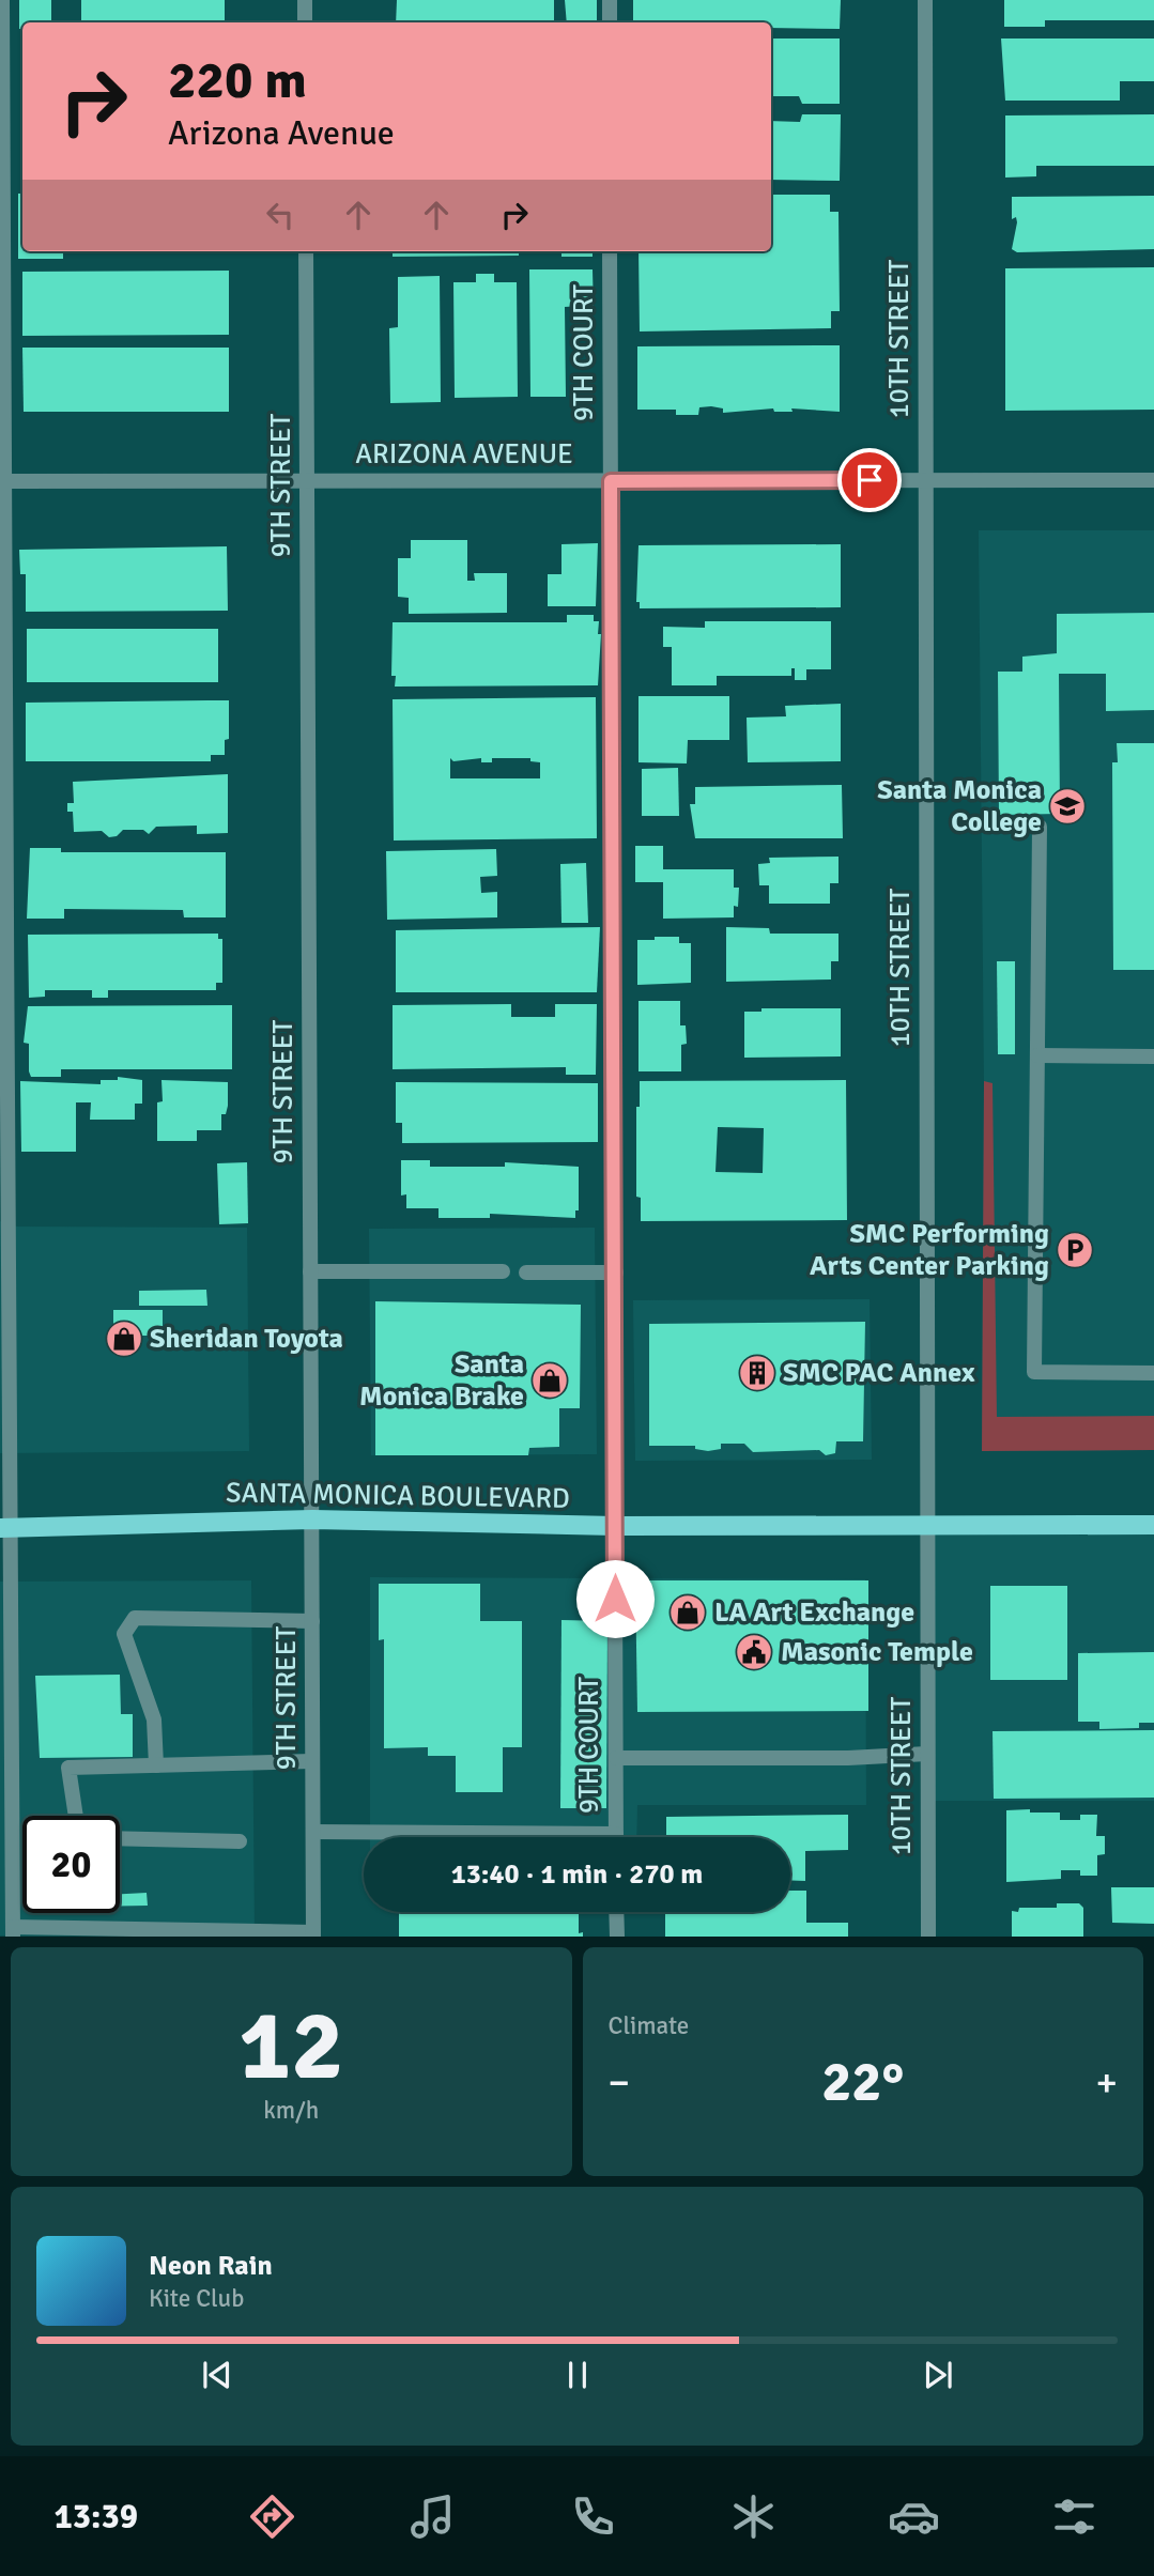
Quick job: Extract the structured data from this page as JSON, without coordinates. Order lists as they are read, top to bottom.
{
  "streets": {
    "main road": ["SANTA MONICA BOULEVARD"],
    "street": [
      "10TH STREET",
      "9TH COURT",
      "ARIZONA AVENUE",
      "9TH STREET"
    ]
  },
  "crossings": [
    ["10TH STREET", "ARIZONA AVENUE"],
    ["10TH STREET", "SANTA MONICA BOULEVARD"],
    ["9TH COURT", "ARIZONA AVENUE"],
    ["9TH COURT", "SANTA MONICA BOULEVARD"],
    ["ARIZONA AVENUE", "9TH STREET"],
    ["9TH STREET", "SANTA MONICA BOULEVARD"]
  ],
  "places": {
    "school or university": ["Santa Monica College"],
    "parking": ["SMC Performing Arts Center Parking"],
    "shop": ["Sheridan Toyota", "Santa Monica Brake", "LA Art Exchange"],
    "building": ["SMC PAC Annex"],
    "public building": ["Masonic Temple"]
  },
  "page": {
    "turn": ["220 m", "Arizona Avenue"],
    "limit": "20",
    "trip": "13:40 · 1 min · 270 m",
    "tile": [
      ["12", "km/h"],
      "Climate"
    ],
    "heat": ["−", "22°", "+"],
    "song": ["Neon Rain", "Kite Club"],
    "tabs": "13:39"
  }
}
